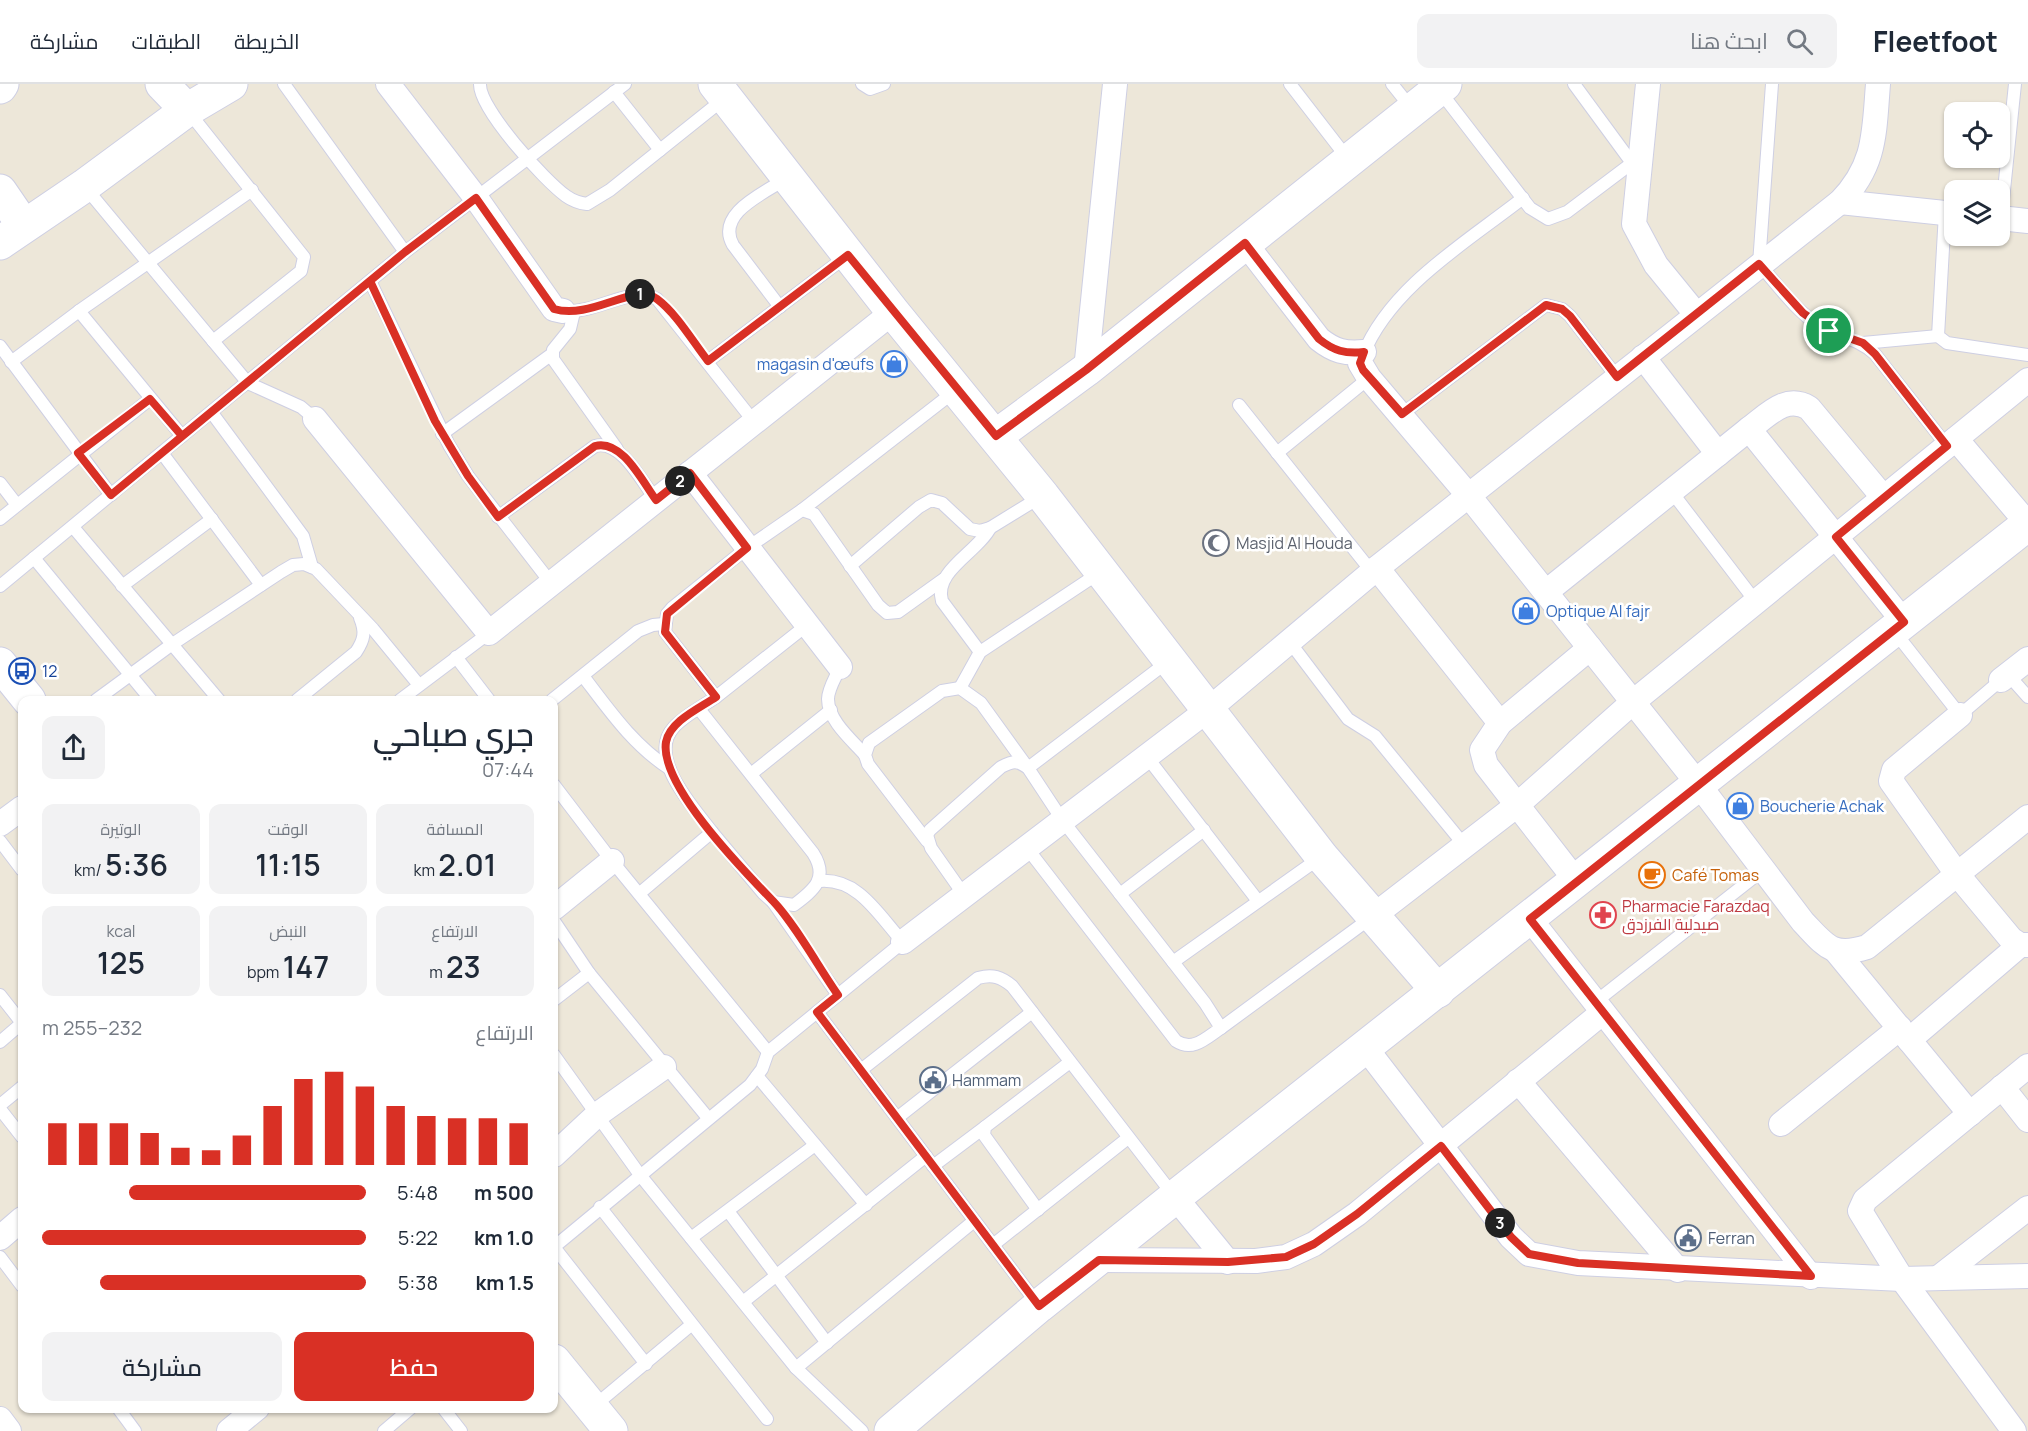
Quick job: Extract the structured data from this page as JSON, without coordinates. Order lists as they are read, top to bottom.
{
  "places": {
    "shop": ["magasin d'œufs", "Optique Al fajr", "Boucherie Achak"],
    "mosque": ["Masjid Al Houda"],
    "bus stop": ["12"],
    "cafe": ["Café Tomas"],
    "pharmacy": ["Pharmacie Farazdaq صيدلية الفرزدق"],
    "public building": ["Hammam", "Ferran"]
  },
  "page": {
    "header": "Fleetfoot",
    "search": "ابحث هنا",
    "nav": ["الخريطة", "الطبقات", "مشاركة"],
    "pins": ["1", "2", "3"],
    "heading": ["جري صباحي", "07:44"],
    "stats": [
      ["المسافة", "2.01 km"],
      ["الوقت", "11:15"],
      ["الوتيرة", "5:36 /km"],
      ["الارتفاع", "23 m"],
      ["النبض", "147 bpm"],
      ["kcal", "125"]
    ],
    "chart": ["الارتفاع", "232–255 m"],
    "list": [
      {
        "name": "500 m",
        "note": "5:48"
      },
      {
        "name": "1.0 km",
        "note": "5:22"
      },
      {
        "name": "1.5 km",
        "note": "5:38"
      }
    ],
    "buttons": ["حفظ", "مشاركة"]
  }
}
